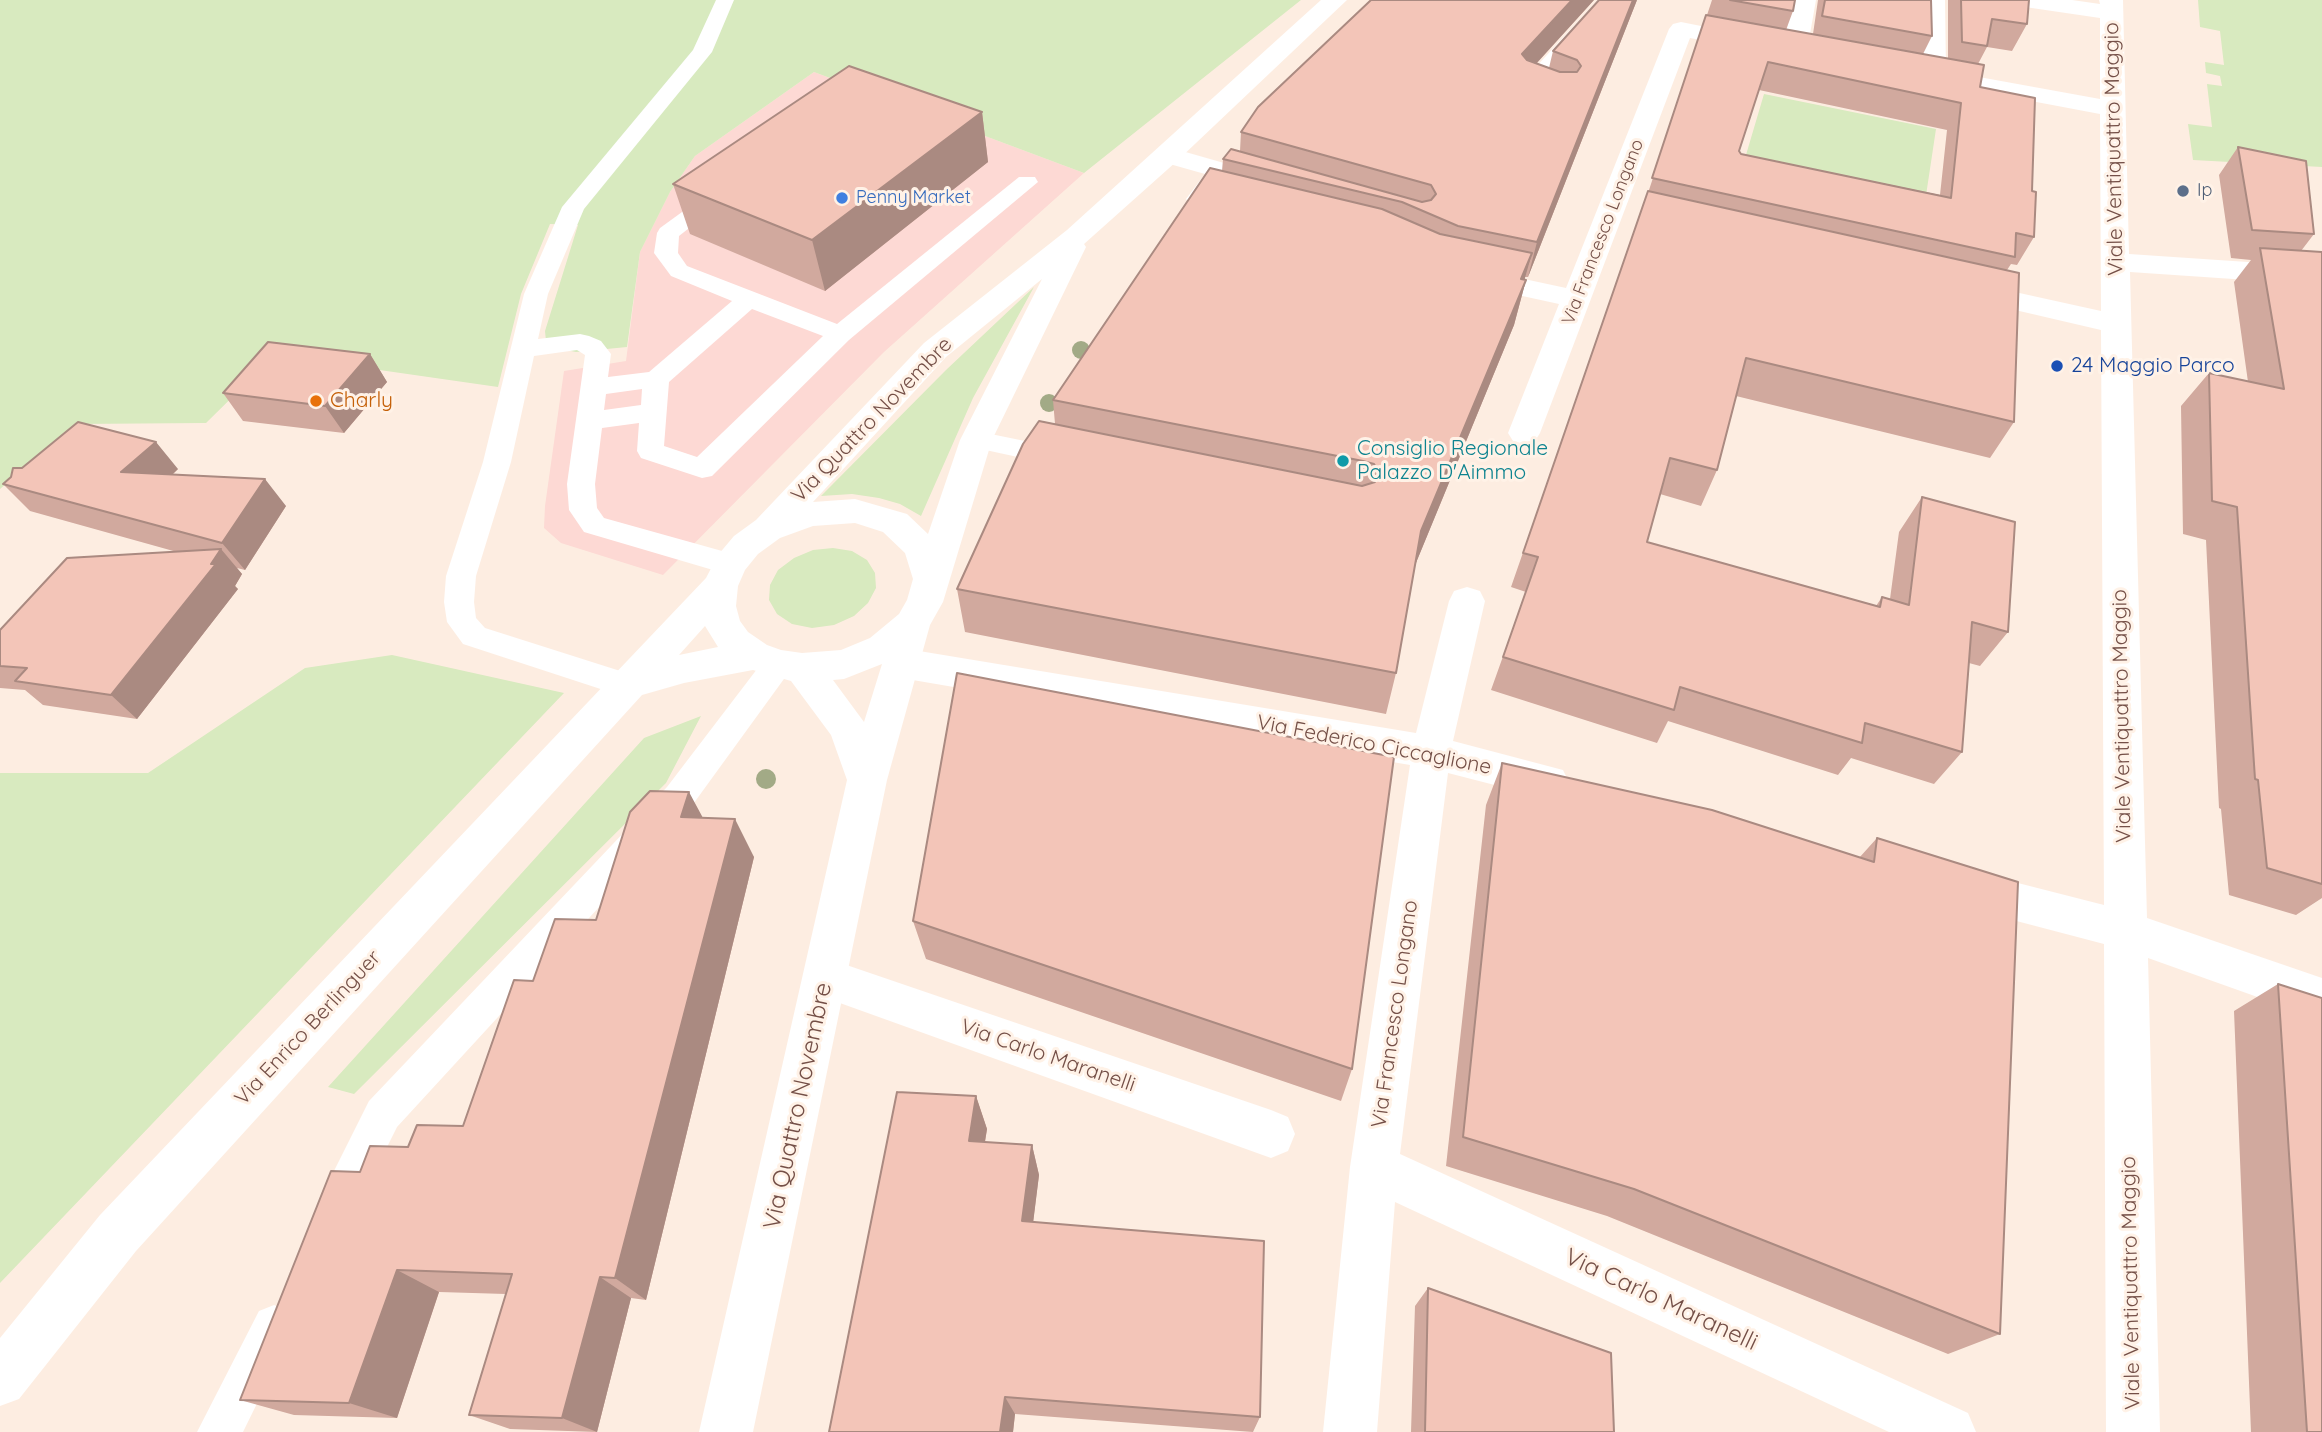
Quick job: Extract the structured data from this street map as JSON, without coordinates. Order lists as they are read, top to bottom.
{
  "streets": {
    "street": [
      "Viale Ventiquattro Maggio",
      "Via Francesco Longano",
      "Via Quattro Novembre",
      "Via Federico Ciccaglione",
      "Via Enrico Berlinguer",
      "Via Carlo Maranelli"
    ]
  },
  "crossings": [
    ["Via Francesco Longano", "Via Federico Ciccaglione"],
    ["Via Francesco Longano", "Via Carlo Maranelli"],
    ["Via Quattro Novembre", "Via Federico Ciccaglione"],
    ["Via Quattro Novembre", "Via Enrico Berlinguer"],
    ["Via Quattro Novembre", "Via Carlo Maranelli"]
  ],
  "places": [
    "Ip",
    "Penny Market",
    "24 Maggio Parco",
    "Charly",
    "Consiglio Regionale Palazzo D'Aimmo"
  ]
}
